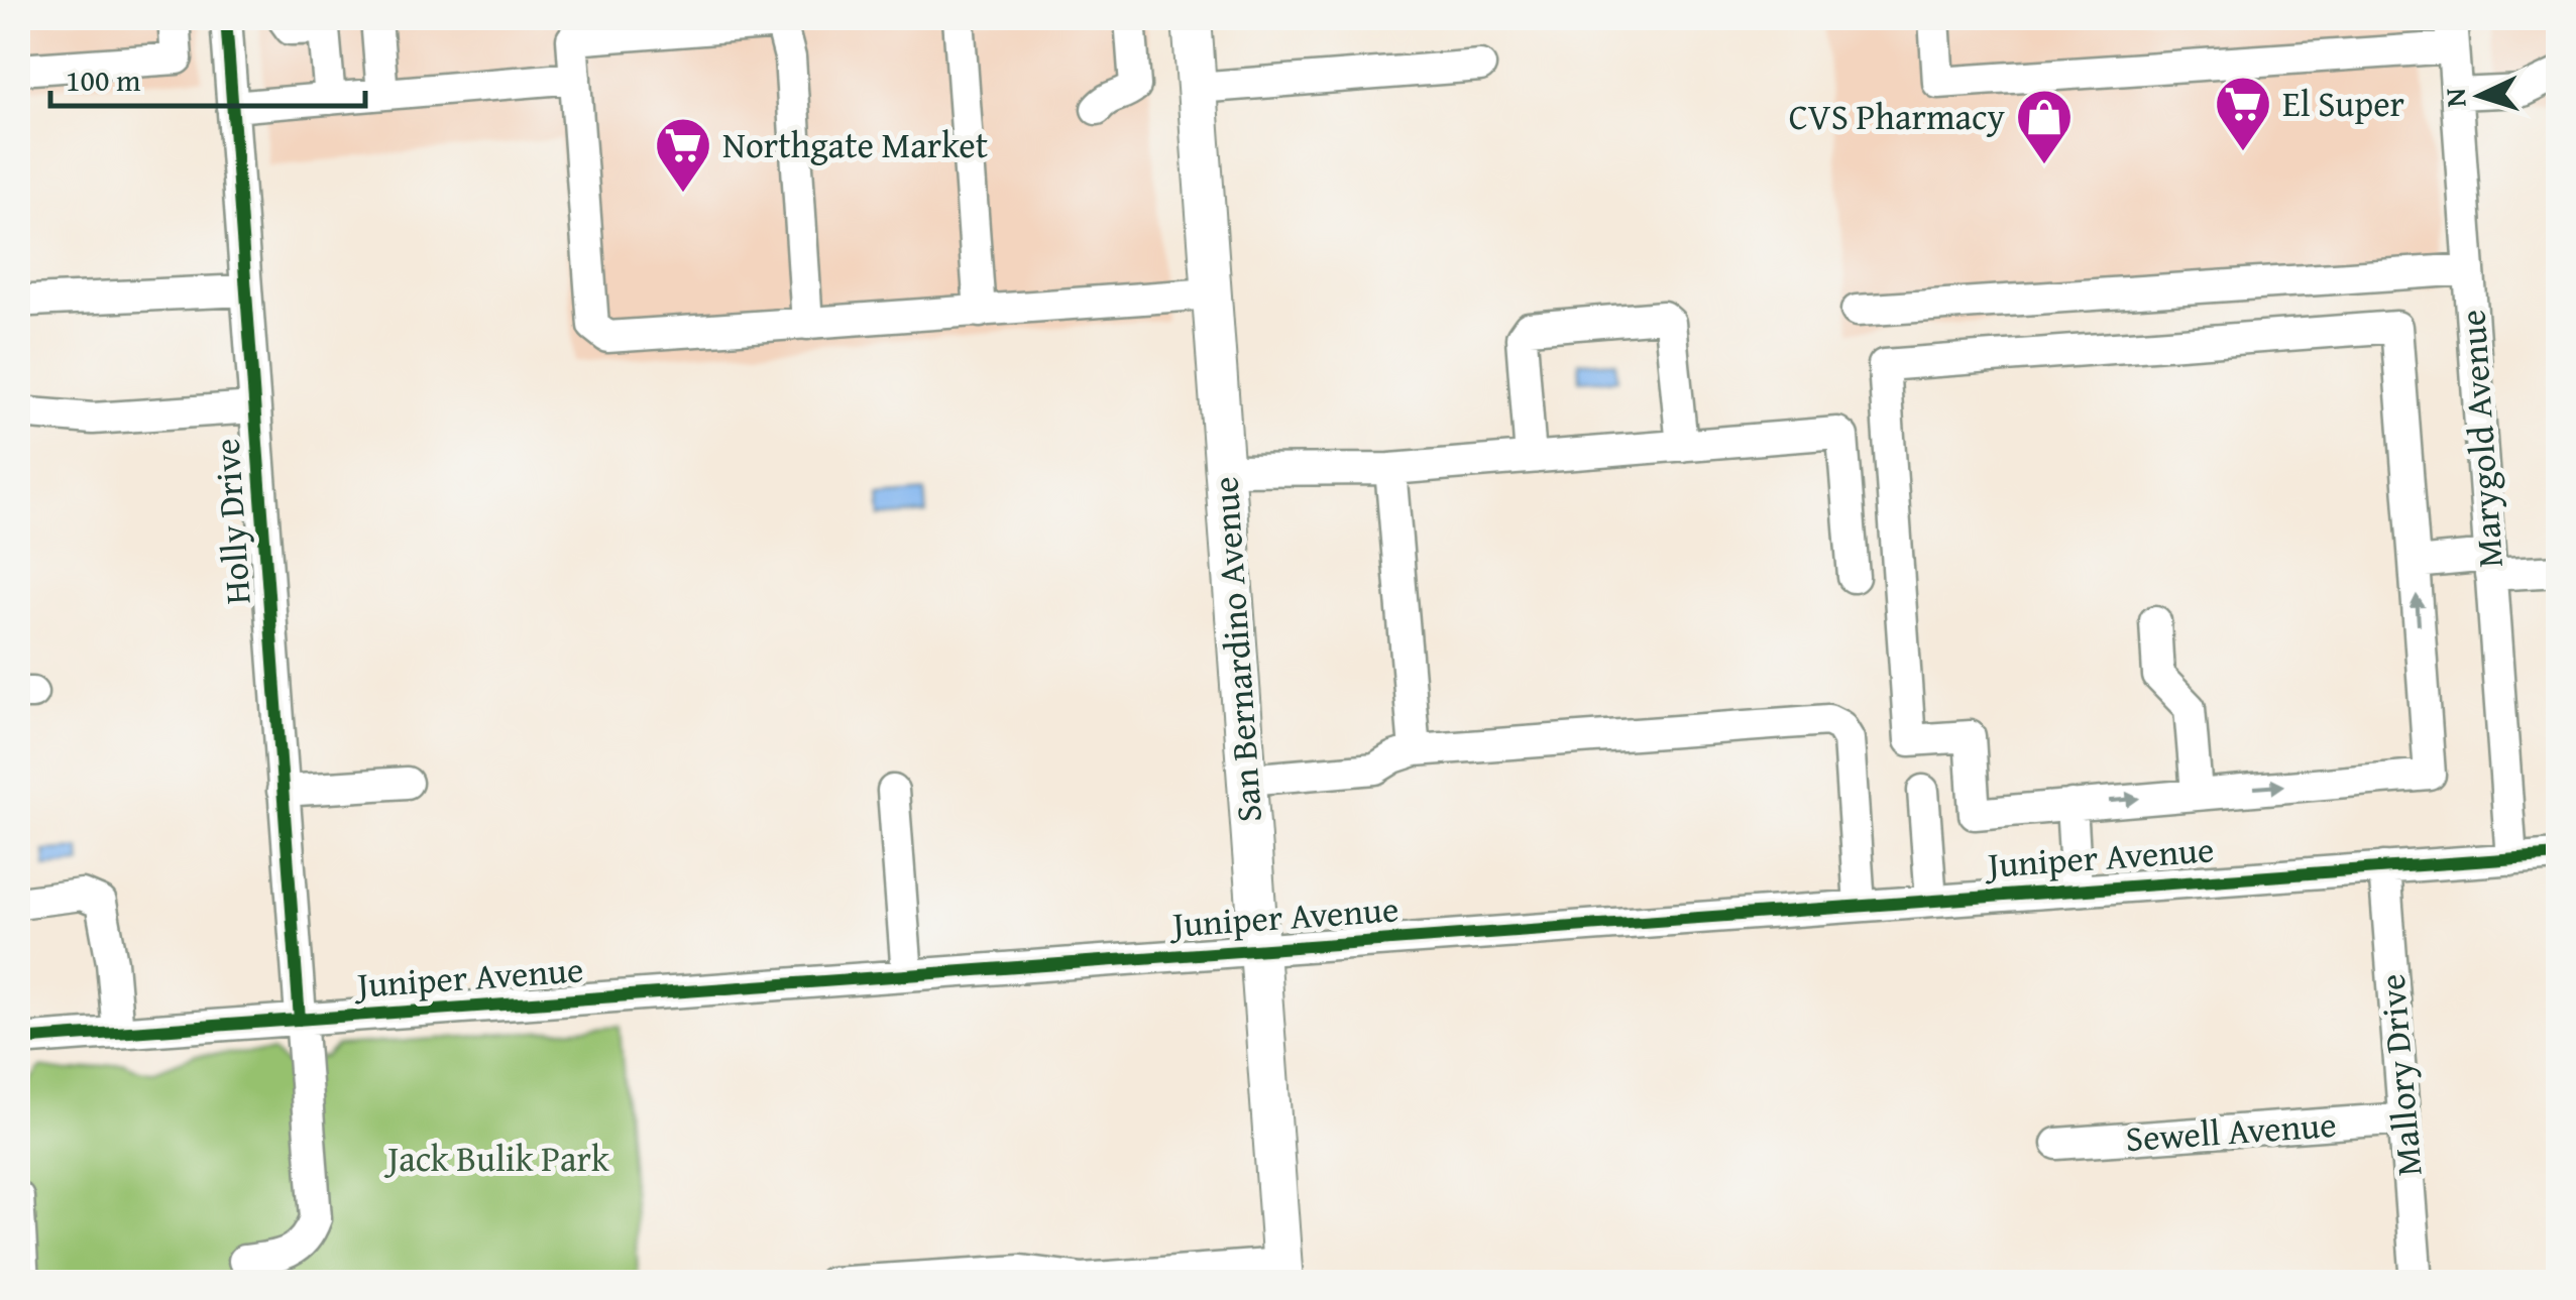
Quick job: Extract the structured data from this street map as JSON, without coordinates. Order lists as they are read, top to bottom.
{
  "streets": {
    "main road": ["San Bernardino Avenue"],
    "street": [
      "Marygold Avenue",
      "Holly Drive",
      "Juniper Avenue",
      "Mallory Drive",
      "Sewell Avenue"
    ]
  },
  "crossings": [
    ["Marygold Avenue", "Juniper Avenue"],
    ["Holly Drive", "Juniper Avenue"],
    ["San Bernardino Avenue", "Juniper Avenue"],
    ["Juniper Avenue", "Mallory Drive"],
    ["Mallory Drive", "Sewell Avenue"]
  ],
  "parks": ["Jack Bulik Park"],
  "places": {
    "supermarket": ["El Super", "Northgate Market"],
    "shop": ["CVS Pharmacy"]
  },
  "scale_bar": "100 m",
  "north": "left"
}
